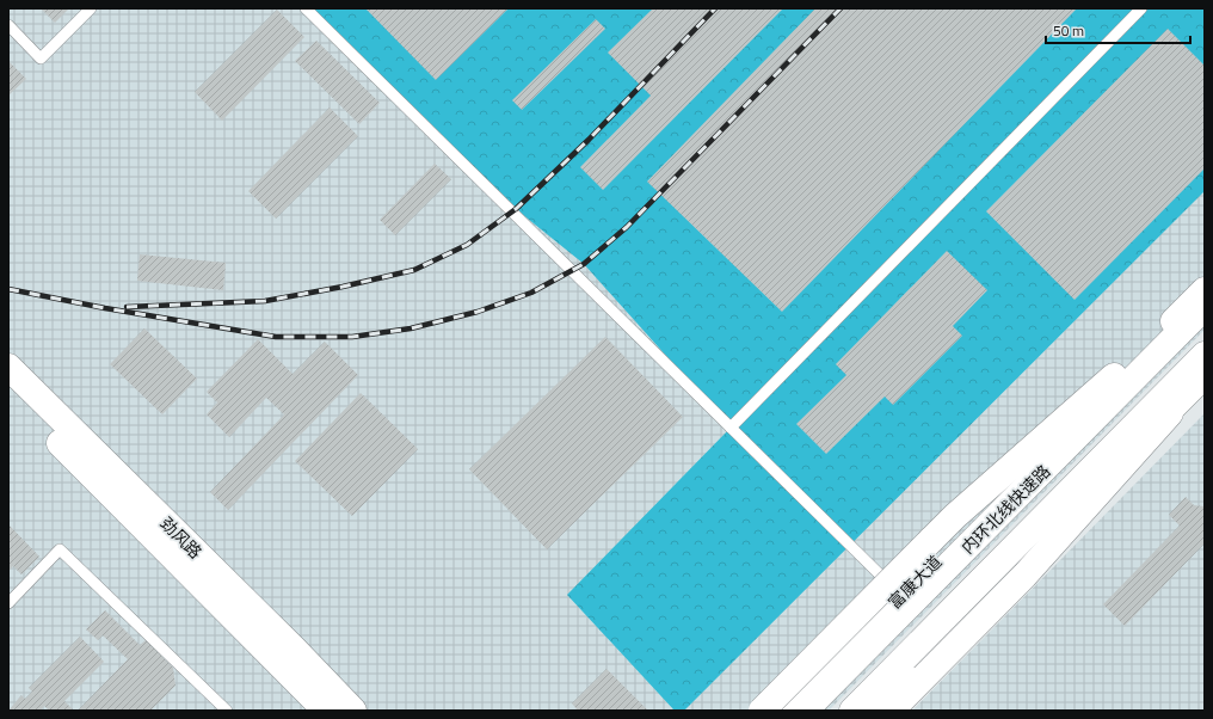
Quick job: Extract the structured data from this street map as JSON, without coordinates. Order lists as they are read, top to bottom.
{
  "streets": {
    "main road": ["内环北线快速路", "劲风路", "富康大道"]
  },
  "scale_bar": "50 m"
}
